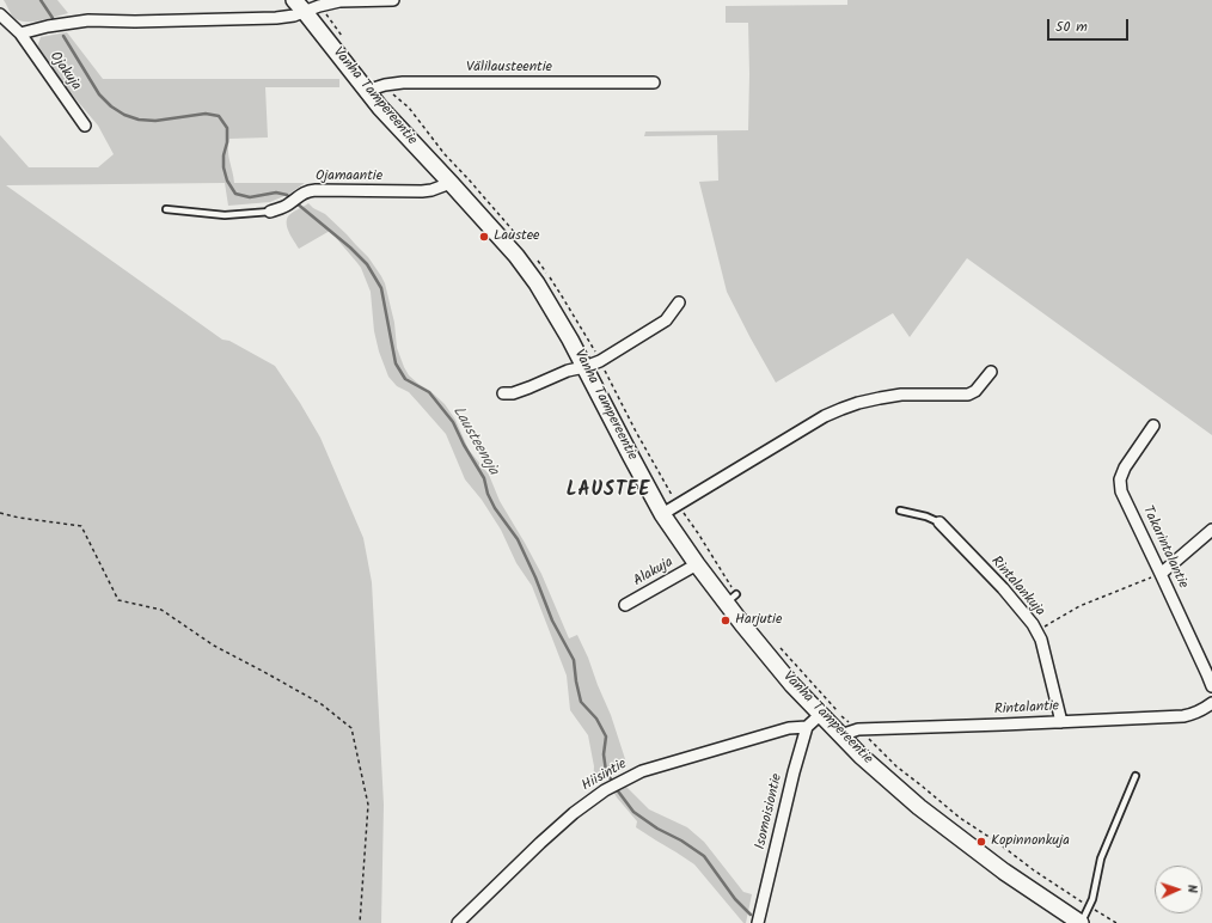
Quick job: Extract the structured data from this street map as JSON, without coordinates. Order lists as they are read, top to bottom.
{
  "streets": {
    "main road": ["Vanha Tampereentie"],
    "street": [
      "Välilausteentie",
      "Ojakuja",
      "Ojamaantie",
      "Takarintalantie",
      "Alakuja",
      "Rintalankuja",
      "Rintalantie",
      "Hiisintie",
      "Isomoisiontie"
    ]
  },
  "crossings": [
    ["Välilausteentie", "Vanha Tampereentie"],
    ["Vanha Tampereentie", "Ojamaantie"],
    ["Vanha Tampereentie", "Alakuja"],
    ["Vanha Tampereentie", "Rintalantie"],
    ["Rintalankuja", "Rintalantie"],
    ["Hiisintie", "Isomoisiontie"]
  ],
  "districts": ["LAUSTEE"],
  "water": ["Lausteenoja"],
  "places": ["Laustee", "Harjutie", "Kopinnonkuja"],
  "scale_bar": "50 m",
  "north": "right"
}
